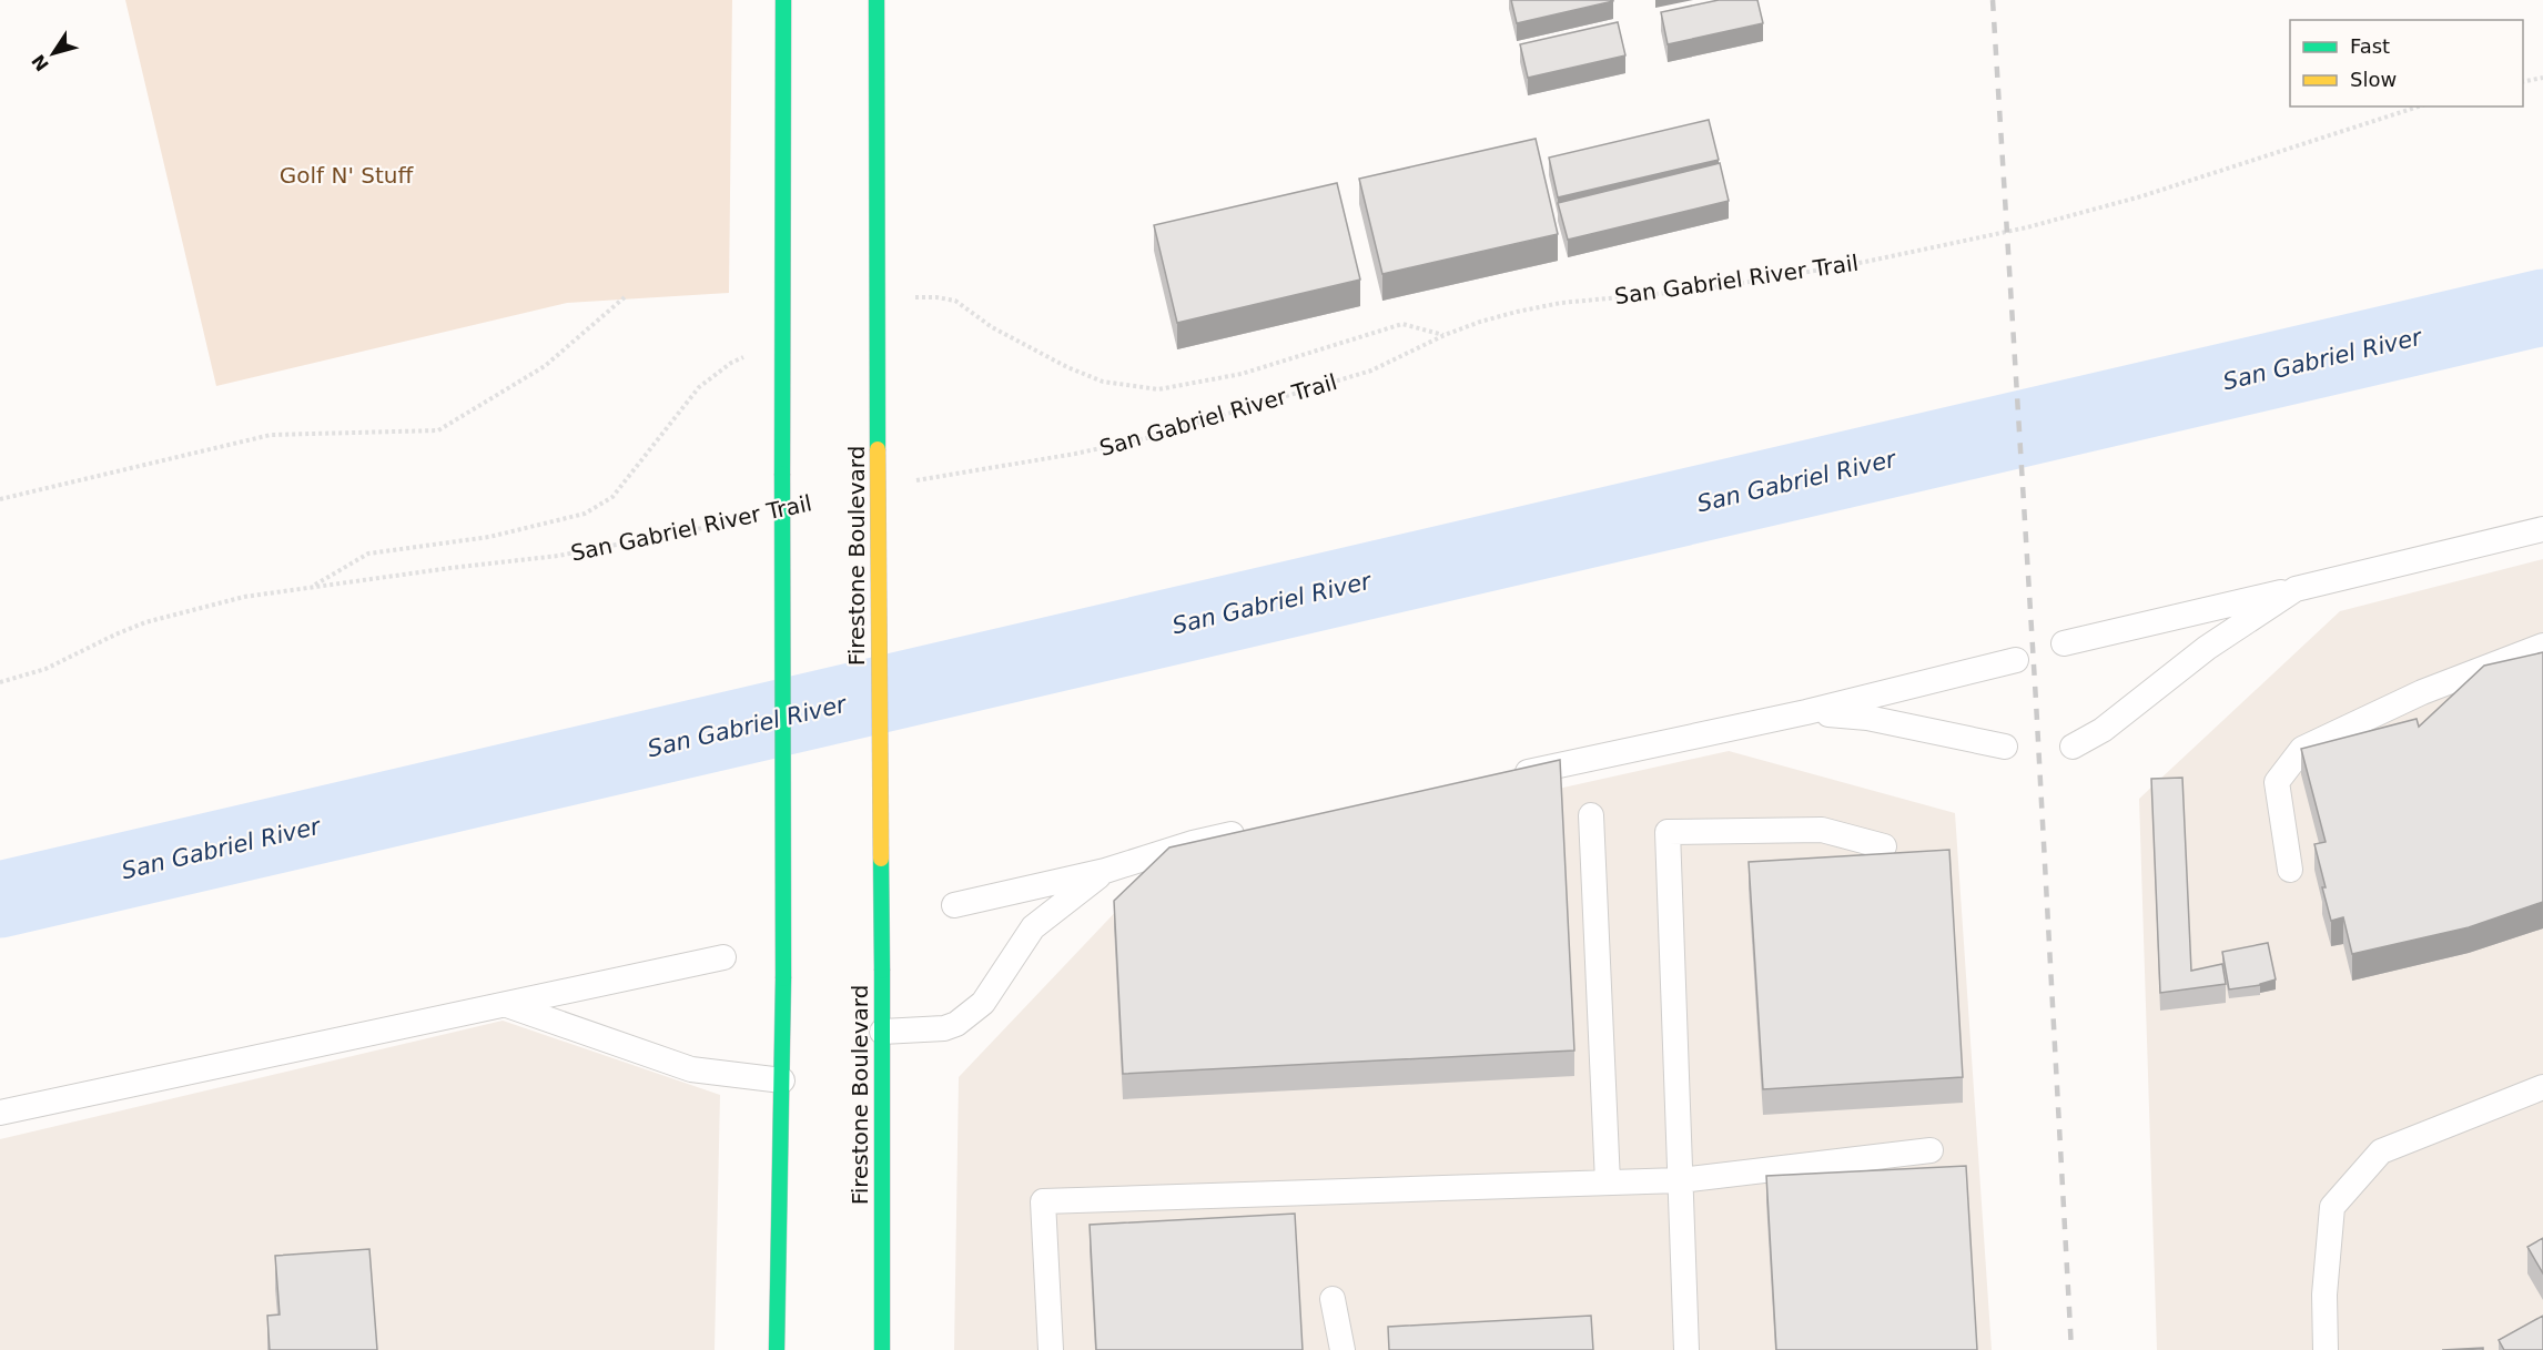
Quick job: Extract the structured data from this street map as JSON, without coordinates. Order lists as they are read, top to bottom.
{
  "streets": {
    "main road": ["Firestone Boulevard"],
    "path": ["San Gabriel River Trail"]
  },
  "water": ["San Gabriel River"],
  "parks": ["Golf N' Stuff"],
  "legend": ["Fast", "Slow"],
  "north": "bottom left"
}
